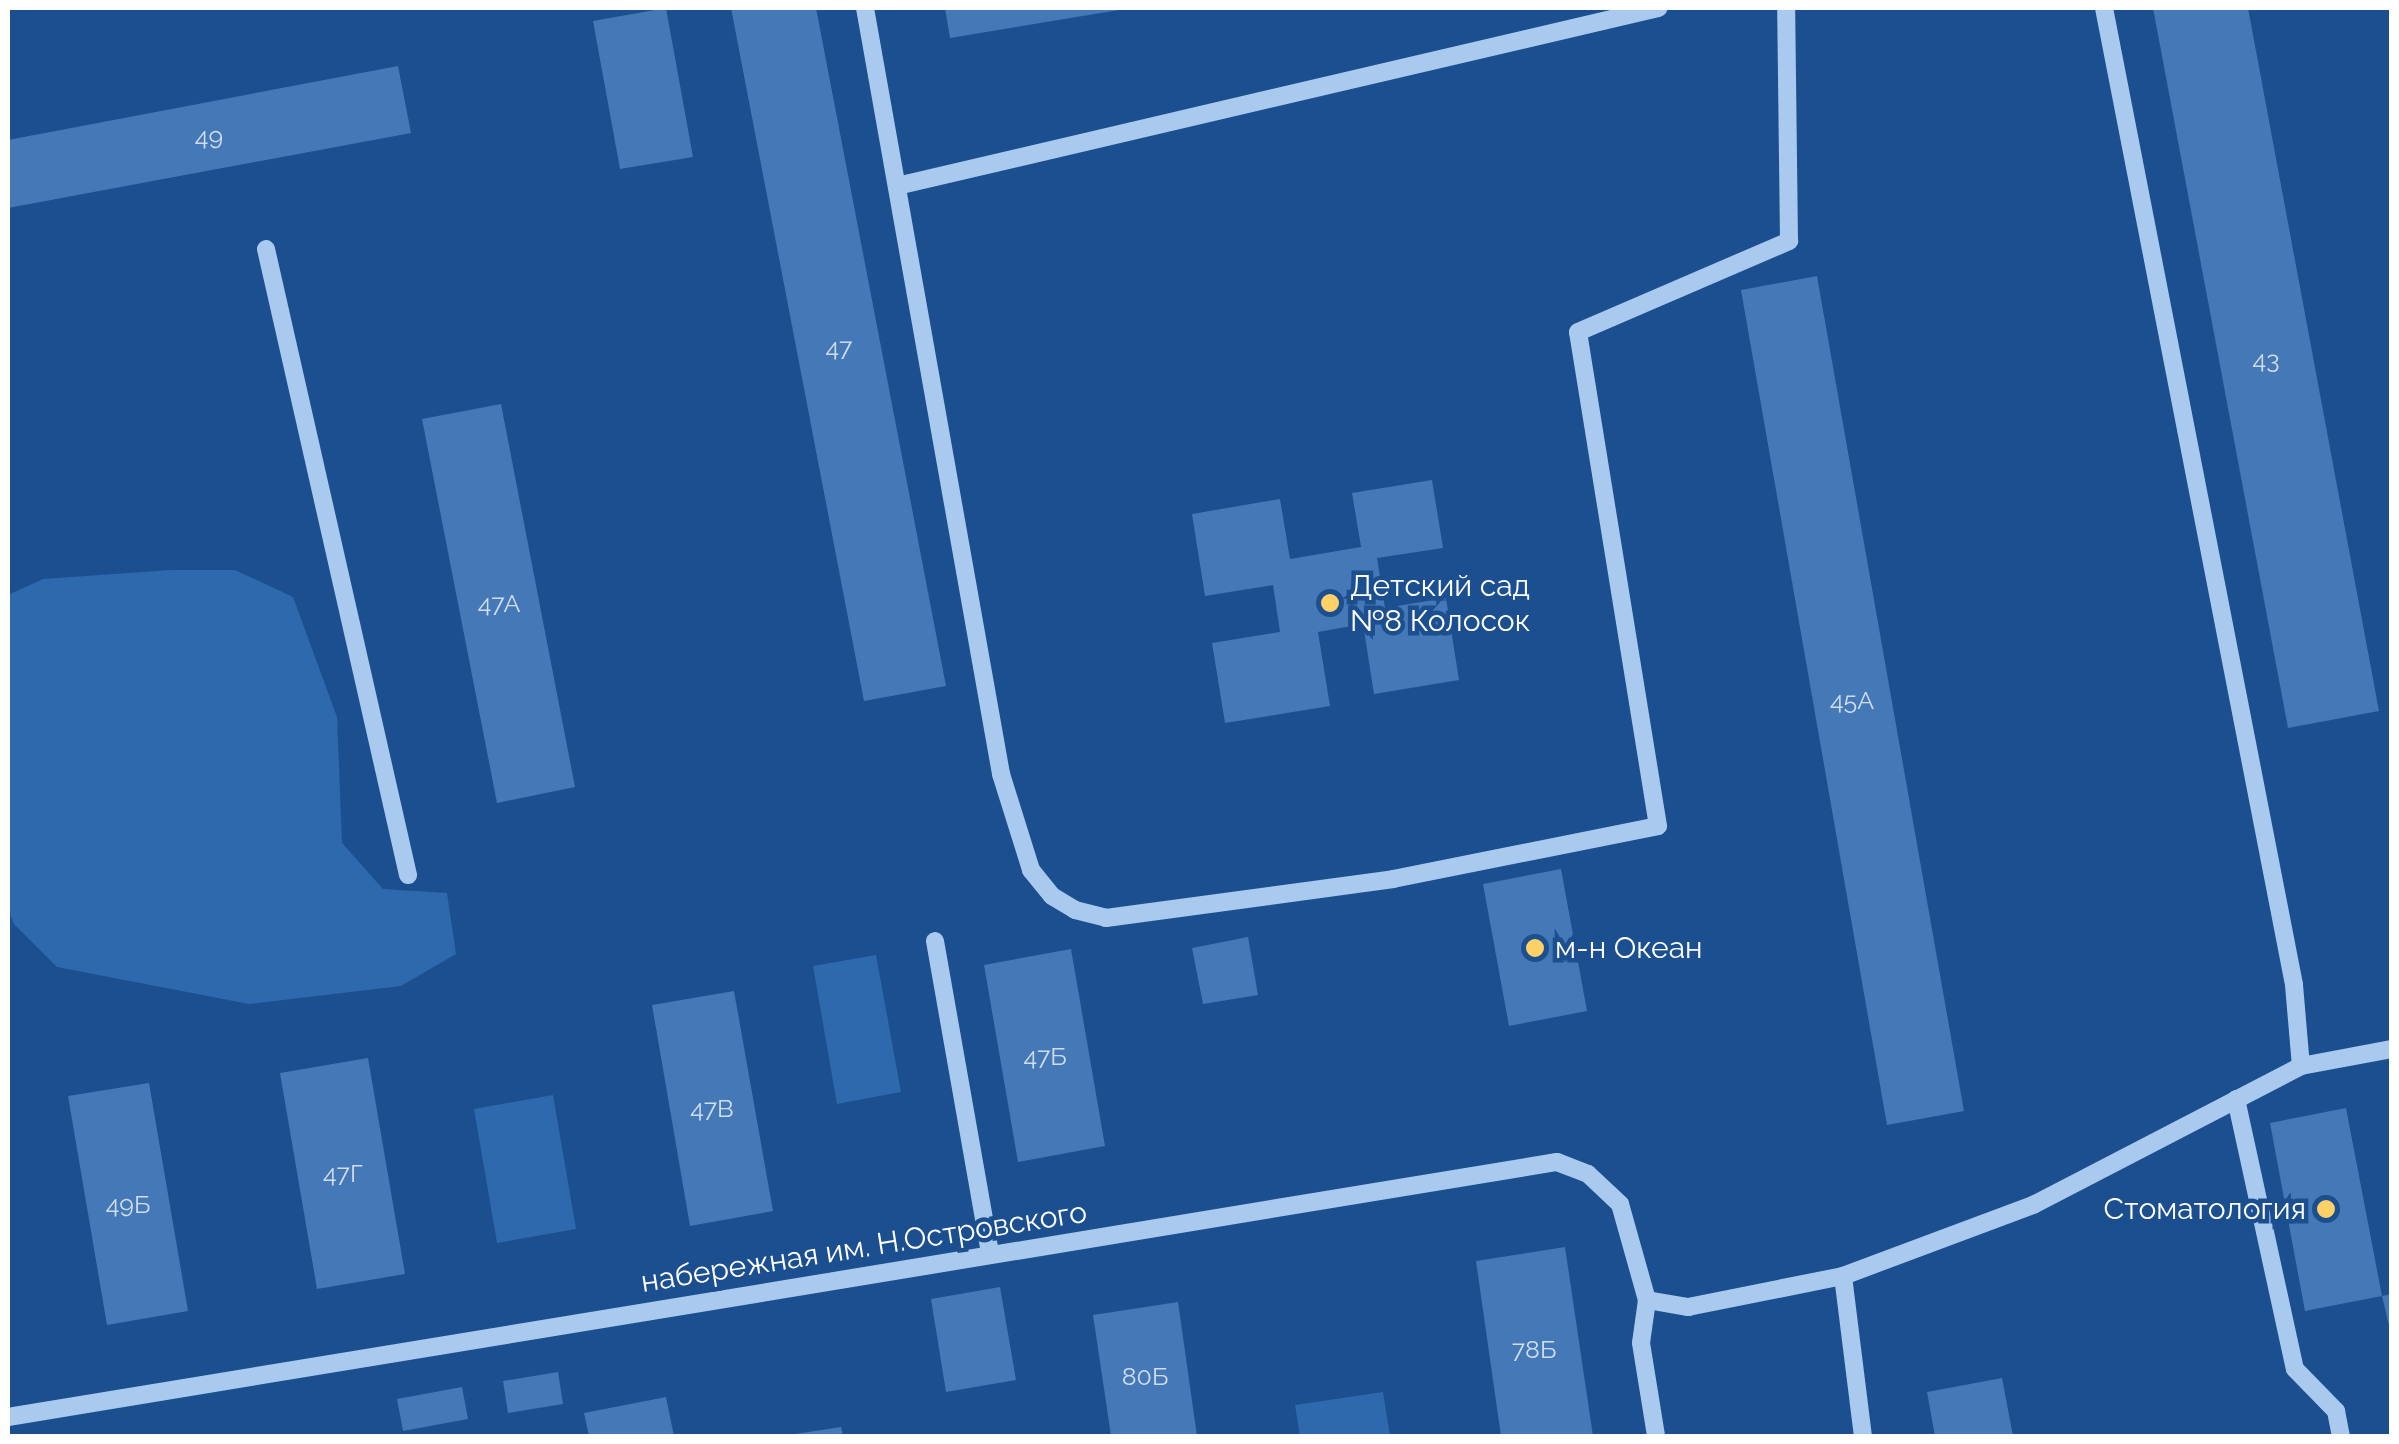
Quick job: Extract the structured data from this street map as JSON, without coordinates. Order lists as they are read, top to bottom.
{
  "streets": {
    "street": ["набережная им. Н.Островского"]
  },
  "places": ["Детский сад №8 Колосок", "м-н Океан", "Стоматология"],
  "house_numbers": [
    "49",
    "47",
    "43",
    "47А",
    "45А",
    "47Б",
    "47В",
    "47Г",
    "49Б",
    "78Б",
    "80Б"
  ]
}
